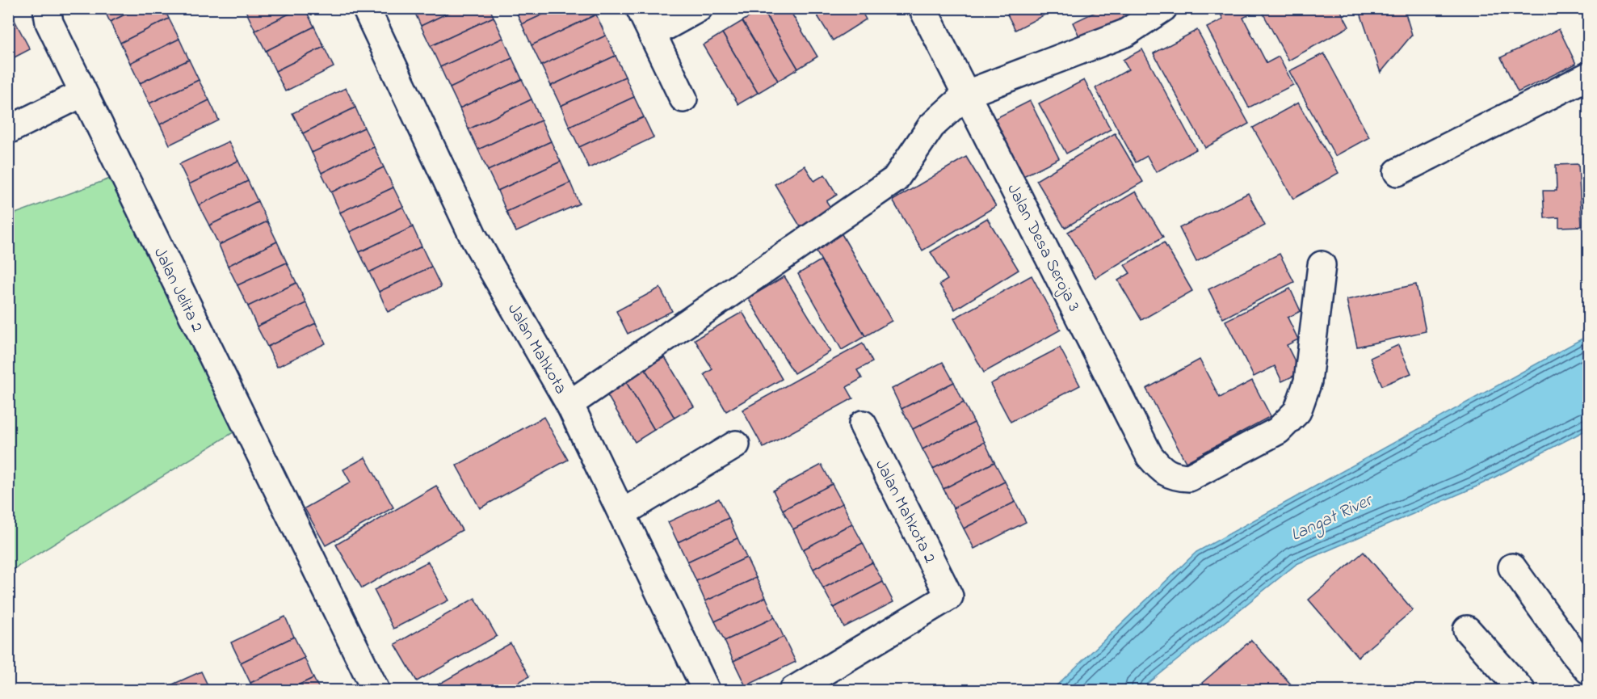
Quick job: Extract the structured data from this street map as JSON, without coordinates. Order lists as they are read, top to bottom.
{
  "streets": {
    "street": [
      "Jalan Desa Seroja 3",
      "Jalan Jelita 2",
      "Jalan Mahkota",
      "Jalan Mahkota 2"
    ]
  },
  "water": ["Langat River"]
}
